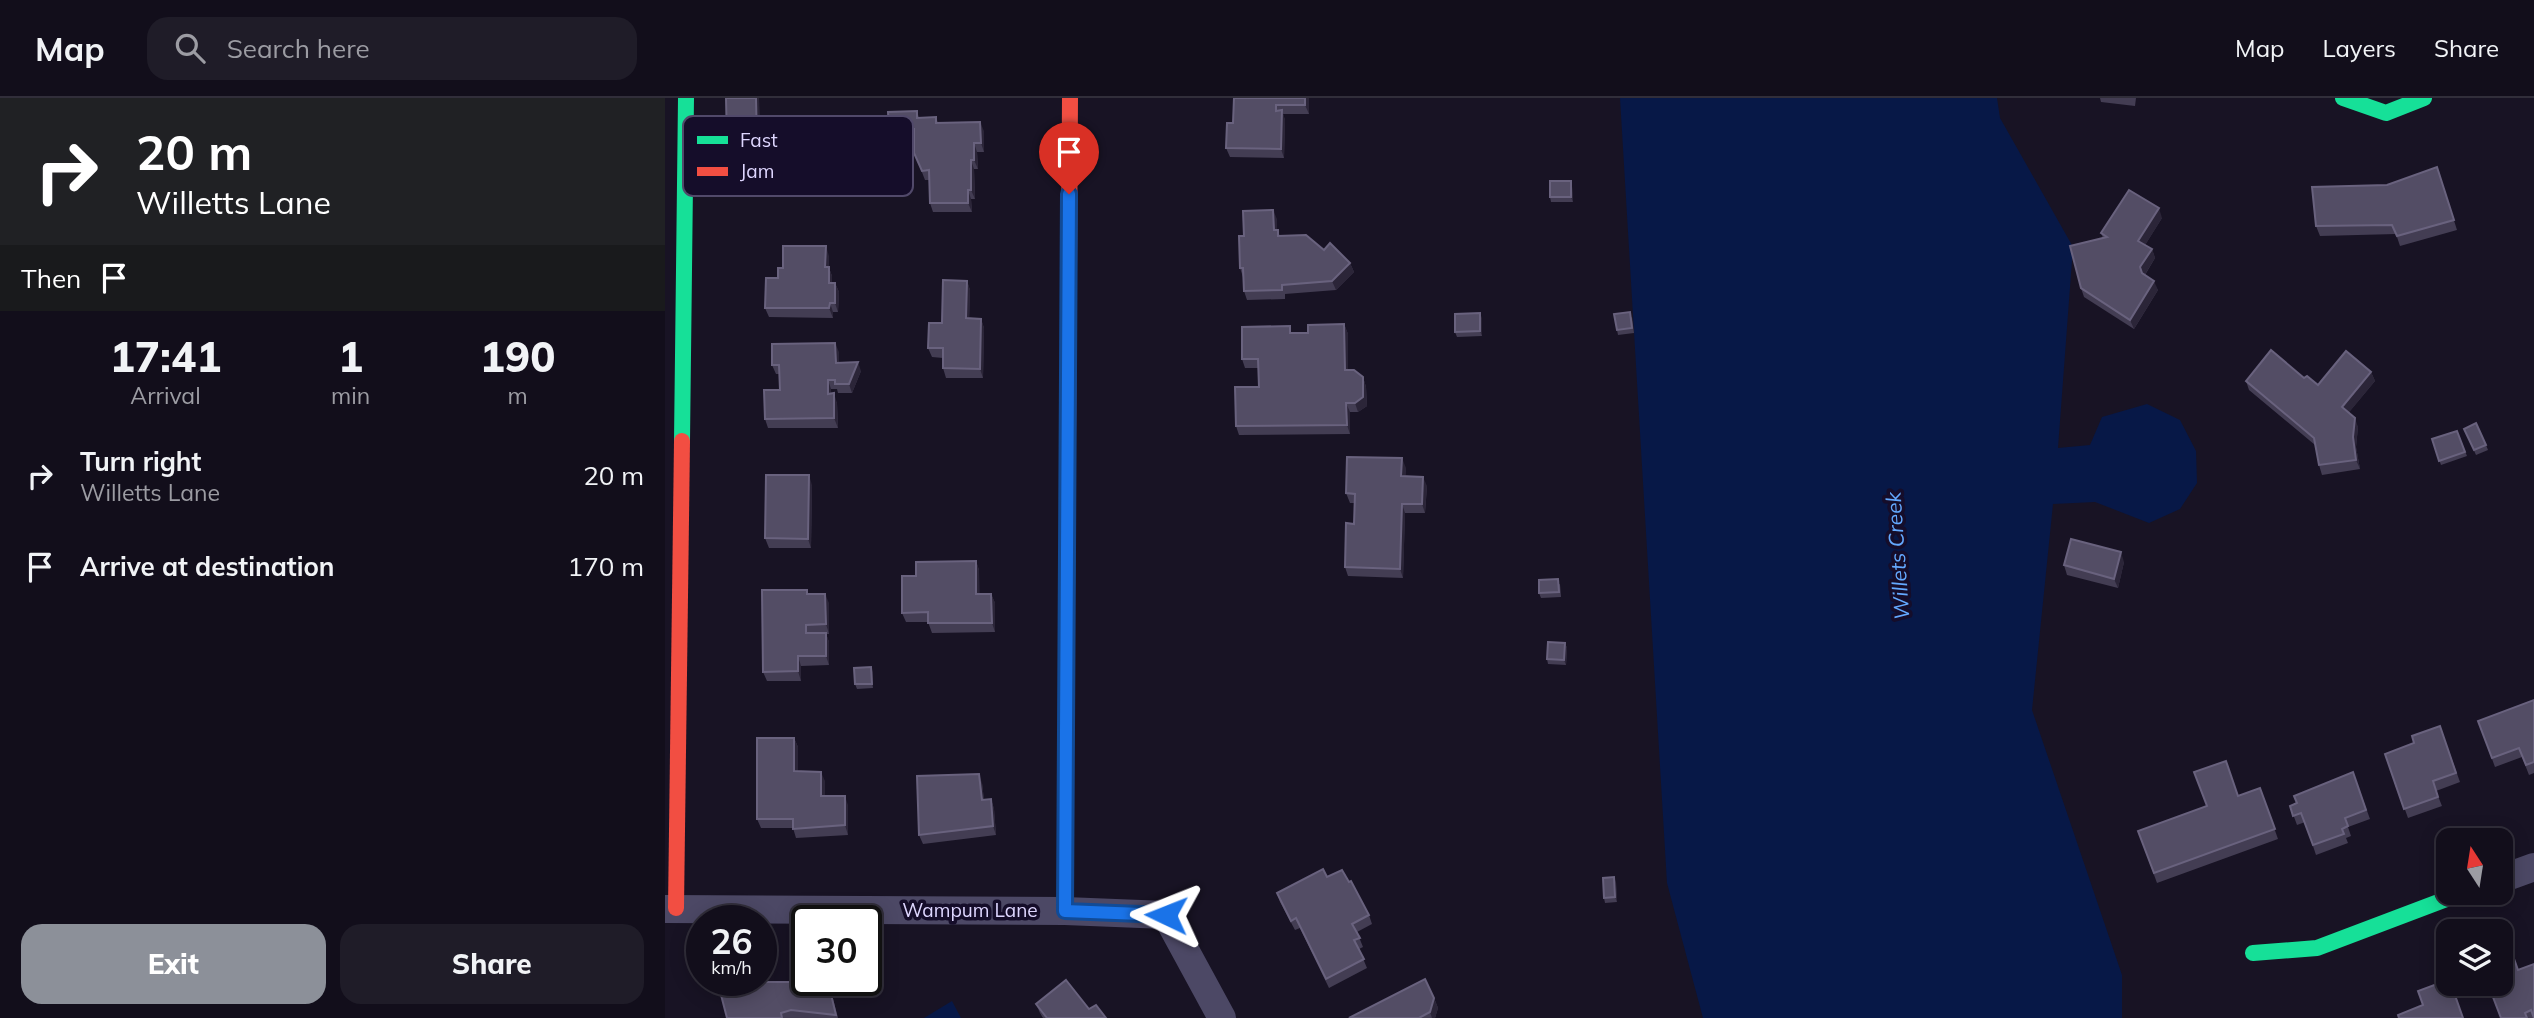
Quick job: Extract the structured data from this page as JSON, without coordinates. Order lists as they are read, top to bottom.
{
  "streets": {
    "street": ["Wampum Lane"]
  },
  "water": ["Willets Creek"],
  "legend": ["Fast", "Jam"],
  "north": "top",
  "page": {
    "header": "Map",
    "search": "Search here",
    "nav": ["Map", "Layers", "Share"],
    "turn": ["20 m", "Willetts Lane"],
    "then": "Then",
    "eta": [
      "17:41",
      "Arrival",
      "1",
      "min",
      "190",
      "m"
    ],
    "list": [
      {
        "name": "Turn right",
        "note": "Willetts Lane",
        "value": "20 m"
      },
      {
        "name": "Arrive at destination",
        "value": "170 m"
      }
    ],
    "speed": "26 km/h",
    "limit": "30",
    "buttons": ["Exit", "Share"]
  }
}
